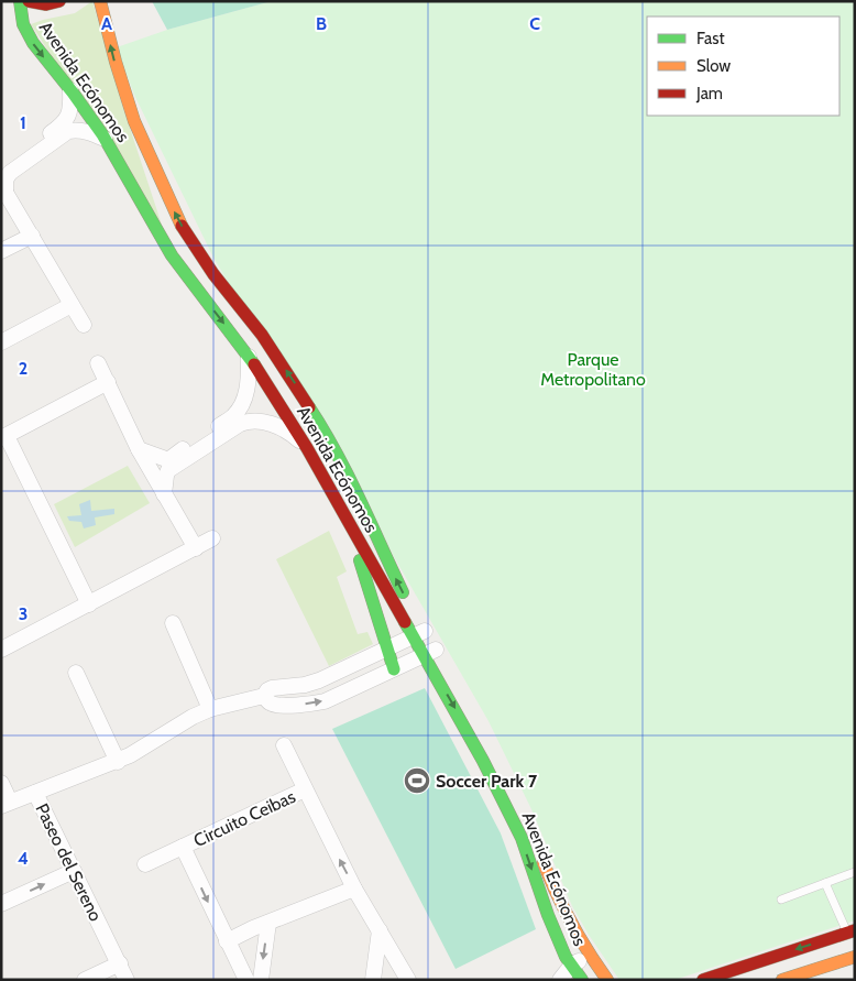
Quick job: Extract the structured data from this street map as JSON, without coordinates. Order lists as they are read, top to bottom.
{
  "streets": {
    "street": ["Avenida Ecónomos", "Circuito Ceibas", "Paseo del Sereno"]
  },
  "crossings": [
    ["Avenida Ecónomos", "Paseo del Sereno"]
  ],
  "parks": ["Parque Metropolitano"],
  "places": {
    "sports": ["Soccer Park 7"]
  },
  "legend": ["Fast", "Slow", "Jam"],
  "grid": {
    "columns": ["A", "B", "C"],
    "rows": [
      "1",
      "2",
      "3",
      "4"
    ]
  }
}
